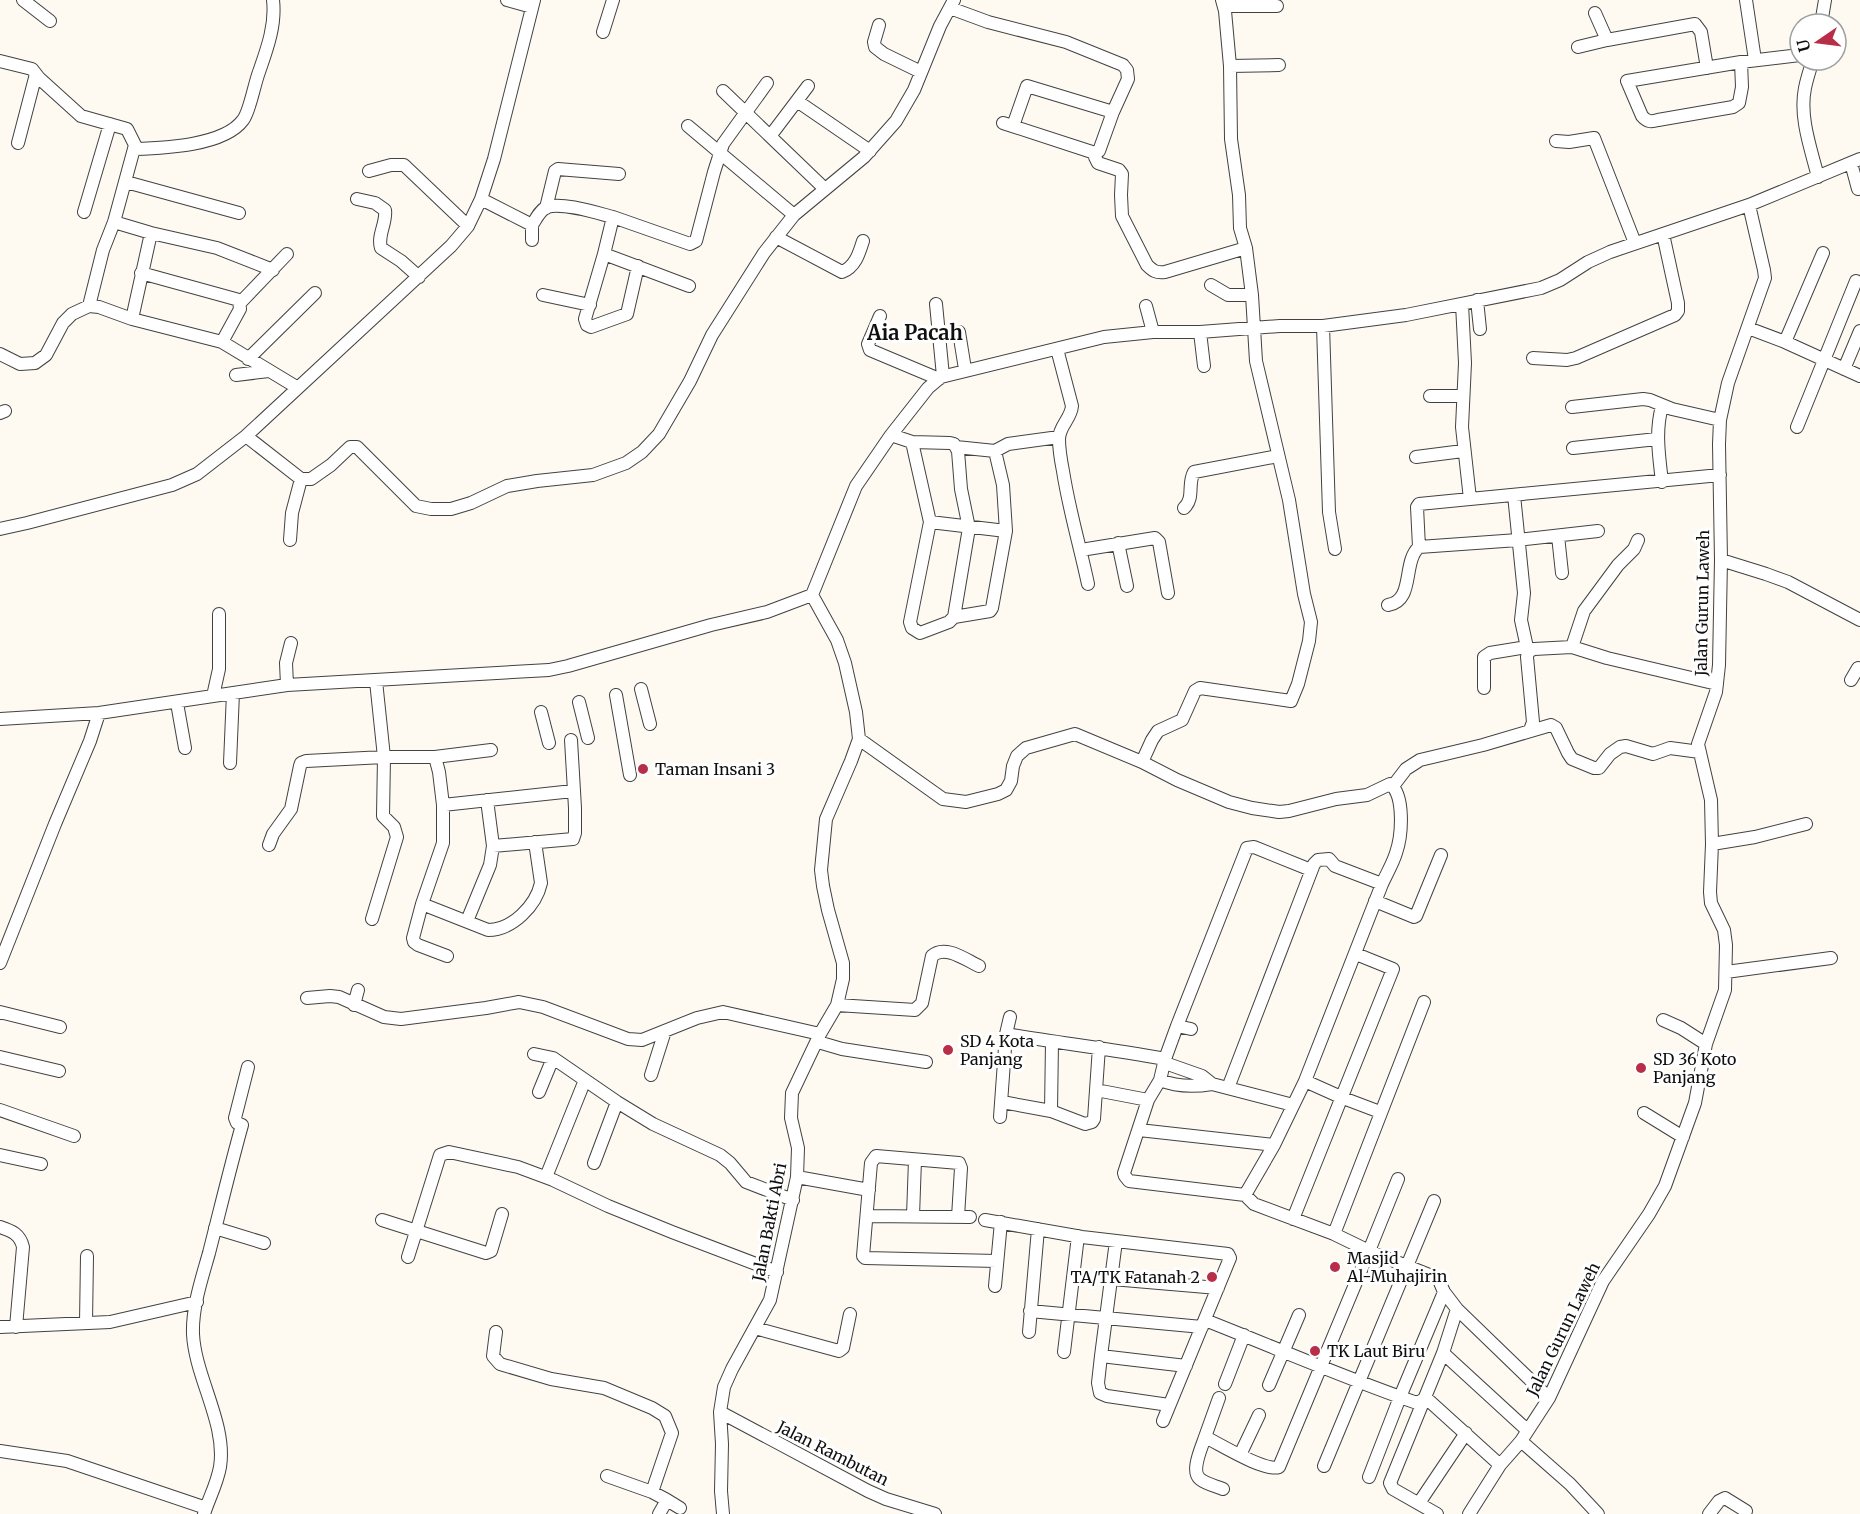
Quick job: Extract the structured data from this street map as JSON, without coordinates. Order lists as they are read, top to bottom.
{
  "streets": {
    "street": ["Jalan Gurun Laweh", "Jalan Bakti Abri", "Jalan Rambutan"]
  },
  "crossings": [
    ["Jalan Bakti Abri", "Jalan Rambutan"]
  ],
  "districts": ["Aia Pacah"],
  "places": [
    "Taman Insani 3",
    "SD 4 Kota Panjang",
    "SD 36 Koto Panjang",
    "Masjid Al-Muhajirin",
    "TA/TK Fatanah 2",
    "TK Laut Biru"
  ],
  "north": "left"
}
